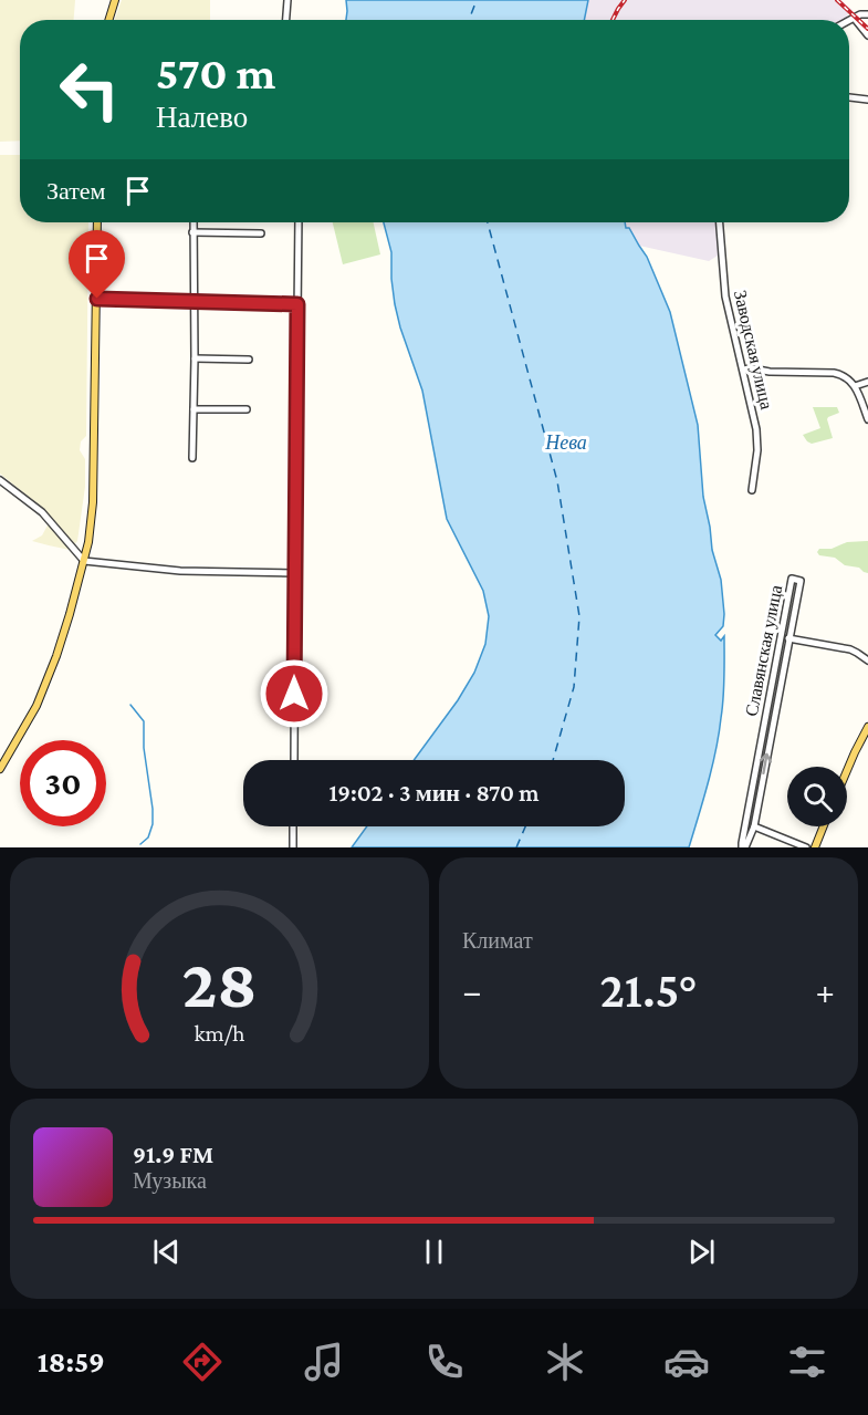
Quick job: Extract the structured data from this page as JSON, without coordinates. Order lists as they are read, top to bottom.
{
  "streets": {
    "street": ["Заводская улица", "Славянская улица"]
  },
  "water": ["Нева"],
  "page": {
    "turn": ["570 m", "Налево"],
    "then": "Затем",
    "limit": "30",
    "trip": "19:02 · 3 мин · 870 m",
    "tile": "Климат",
    "heat": ["−", "21.5°", "+"],
    "song": ["91.9 FM", "Музыка"],
    "tabs": "18:59",
    "gauge": ["28", "km/h"]
  }
}
